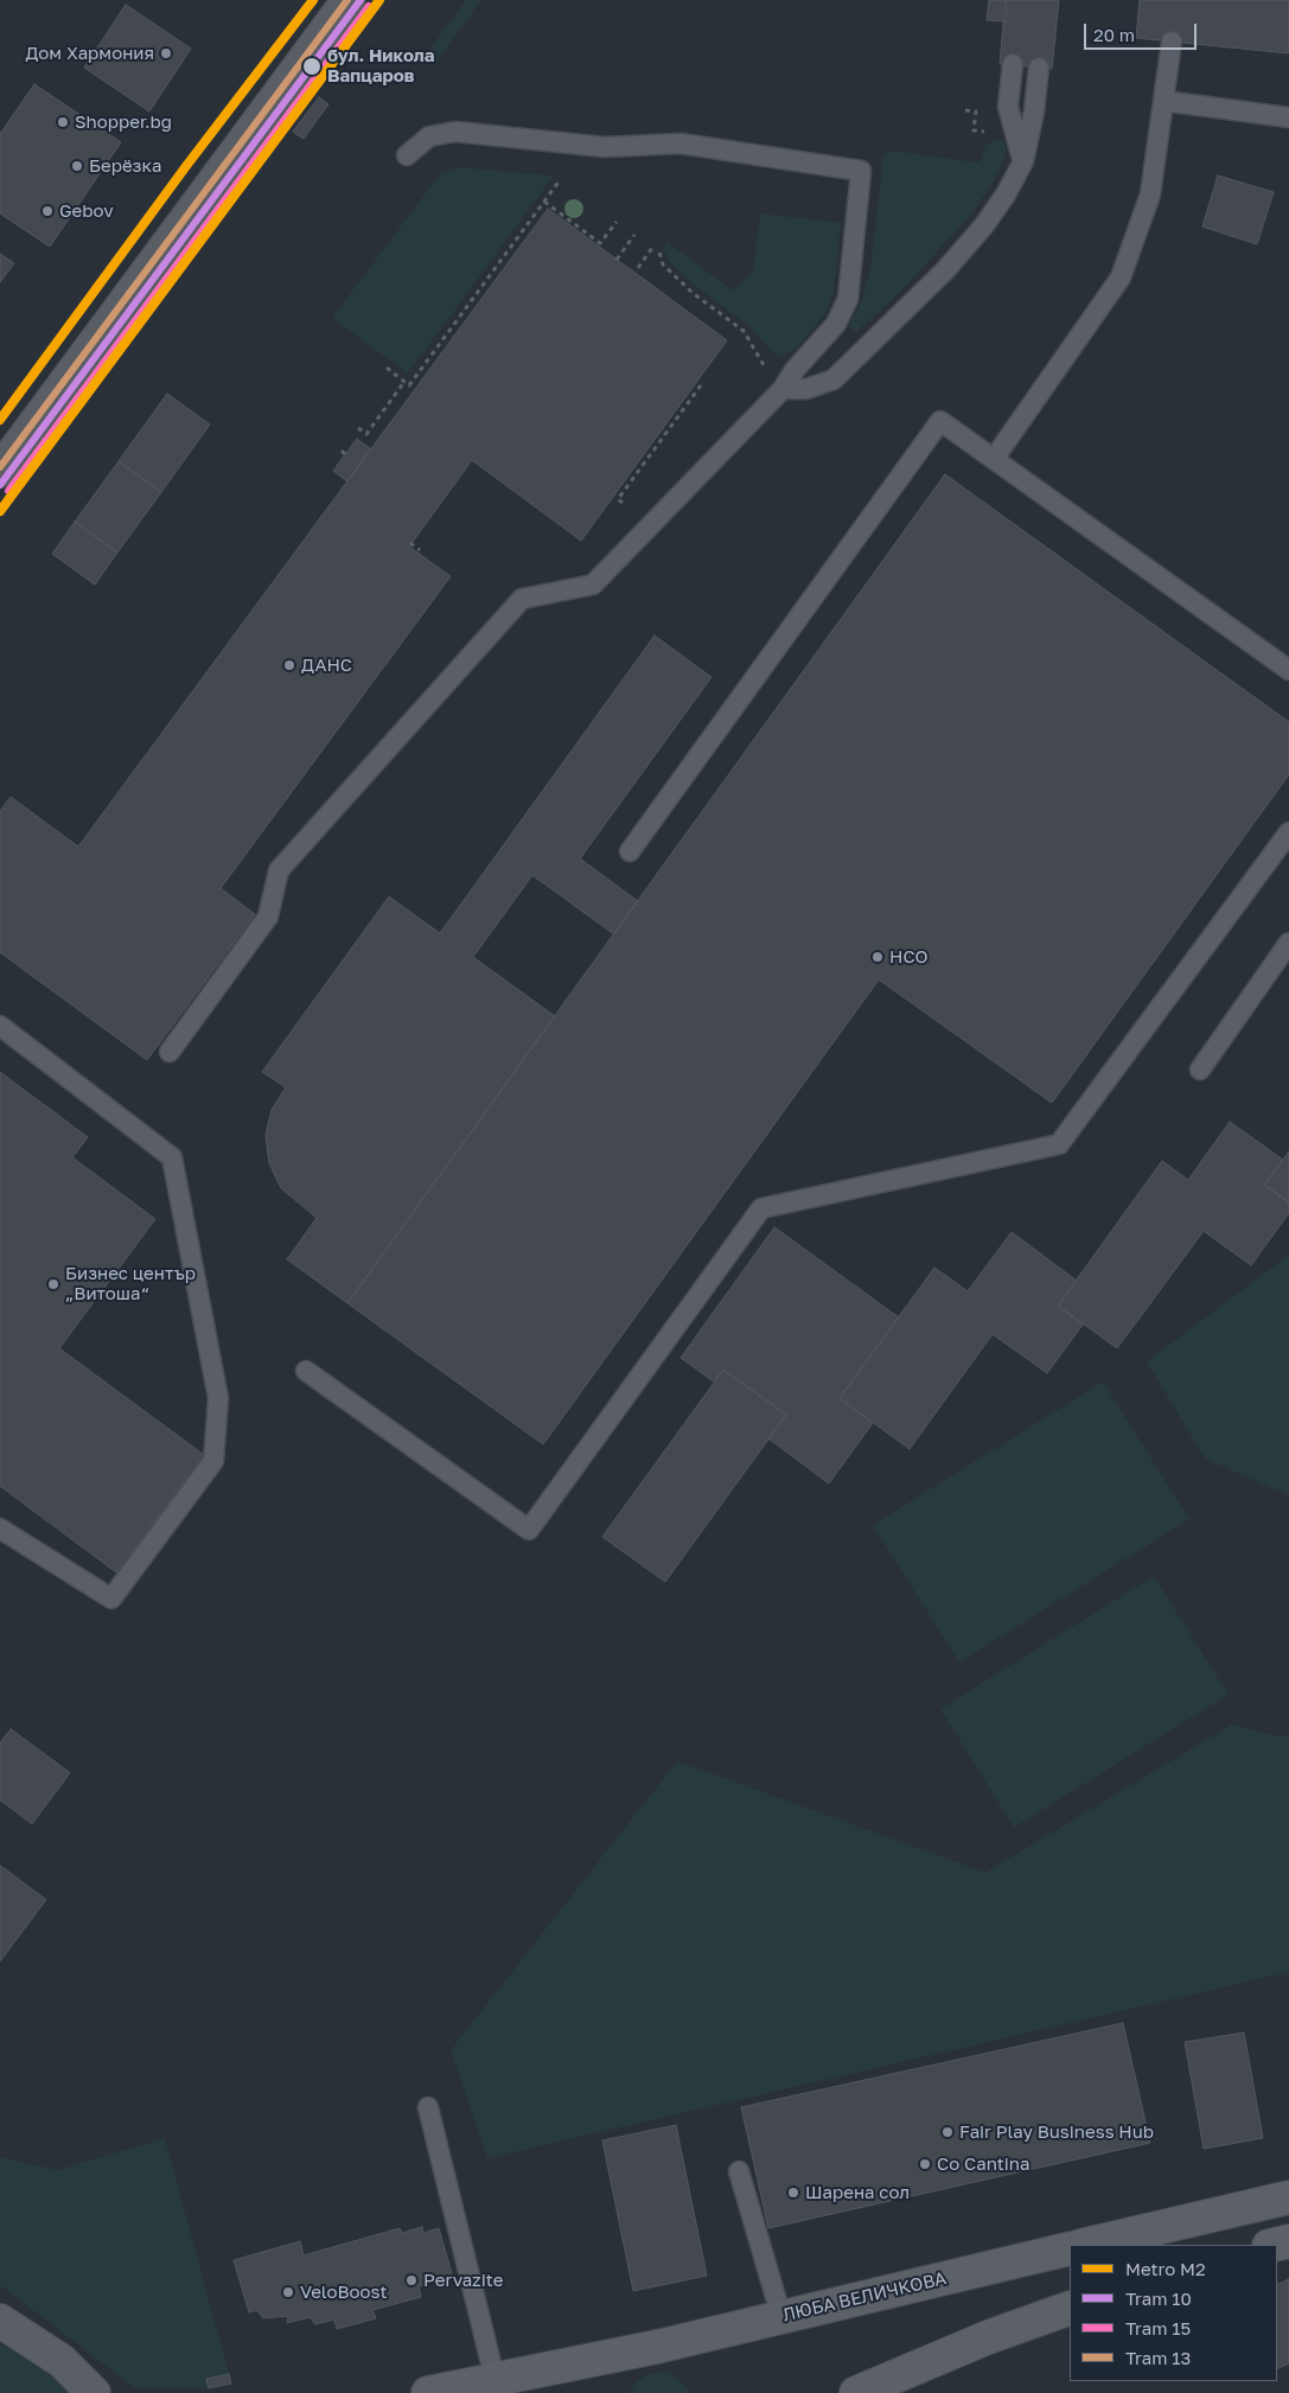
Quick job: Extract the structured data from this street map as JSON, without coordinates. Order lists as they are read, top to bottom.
{
  "streets": {
    "main road": ["ЛЮБА ВЕЛИЧКОВА"]
  },
  "places": [
    "Дом Хармония",
    "бул. Никола Вапцаров",
    "Shopper.bg",
    "Берёзка",
    "Gebov",
    "ДАНС",
    "НСО",
    "Бизнес център „Витоша“",
    "Fair Play Business Hub",
    "Co Cantina",
    "Шарена сол",
    "Pervazite",
    "VeloBoost"
  ],
  "lines": [
    "metro line M2",
    "tram line 10",
    "tram line 13",
    "tram line 15"
  ],
  "legend": [
    "Metro M2",
    "Tram 10",
    "Tram 15",
    "Tram 13"
  ],
  "scale_bar": "20 m"
}
